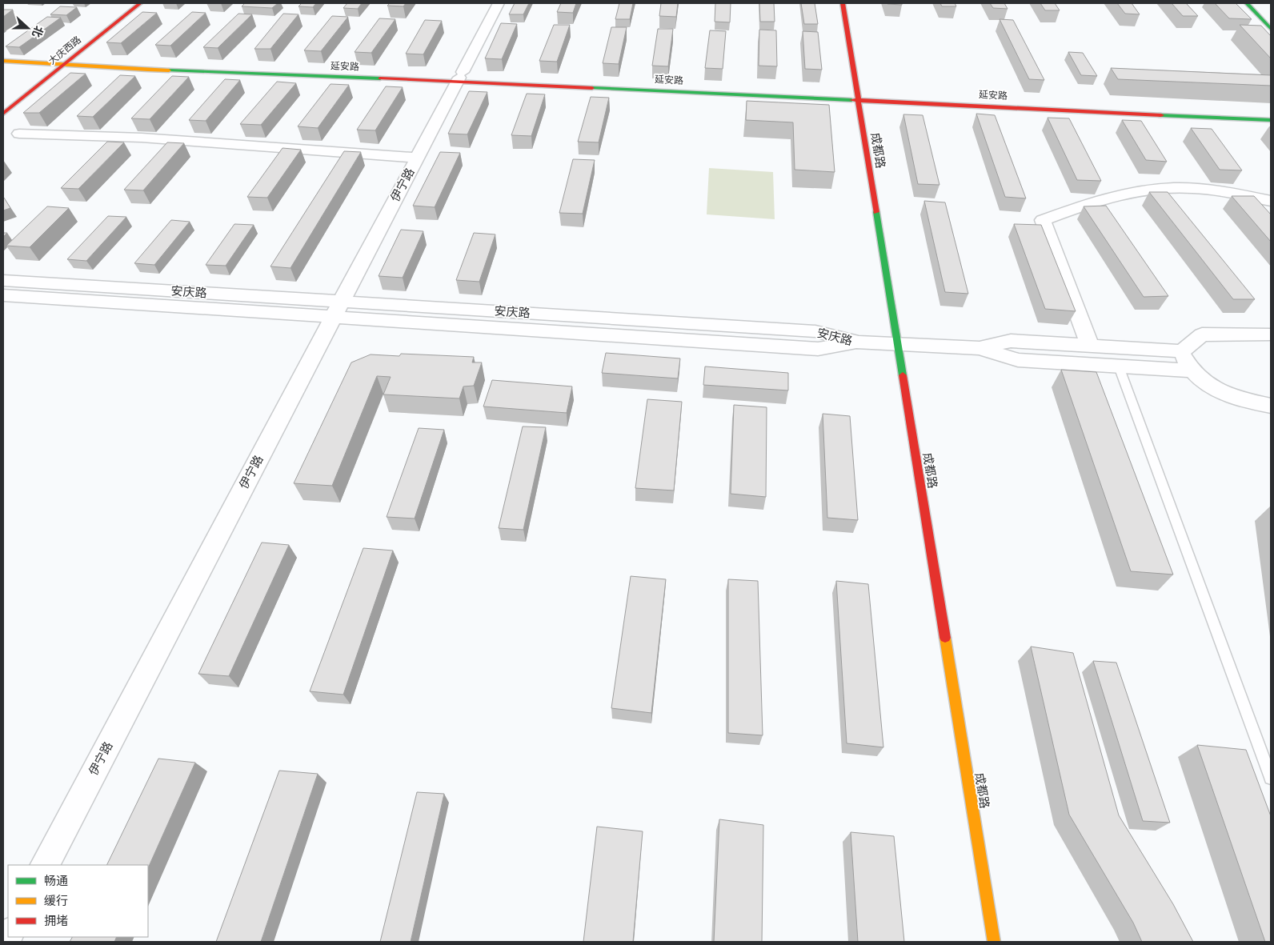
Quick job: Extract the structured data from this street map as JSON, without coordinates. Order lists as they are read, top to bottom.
{
  "streets": {
    "street": [
      "大庆西路",
      "延安路",
      "成都路",
      "伊宁路",
      "安庆路"
    ]
  },
  "crossings": [
    ["大庆西路", "延安路"],
    ["延安路", "成都路"],
    ["延安路", "伊宁路"],
    ["成都路", "安庆路"],
    ["伊宁路", "安庆路"]
  ],
  "legend": ["畅通", "缓行", "拥堵"],
  "north": "right"
}
